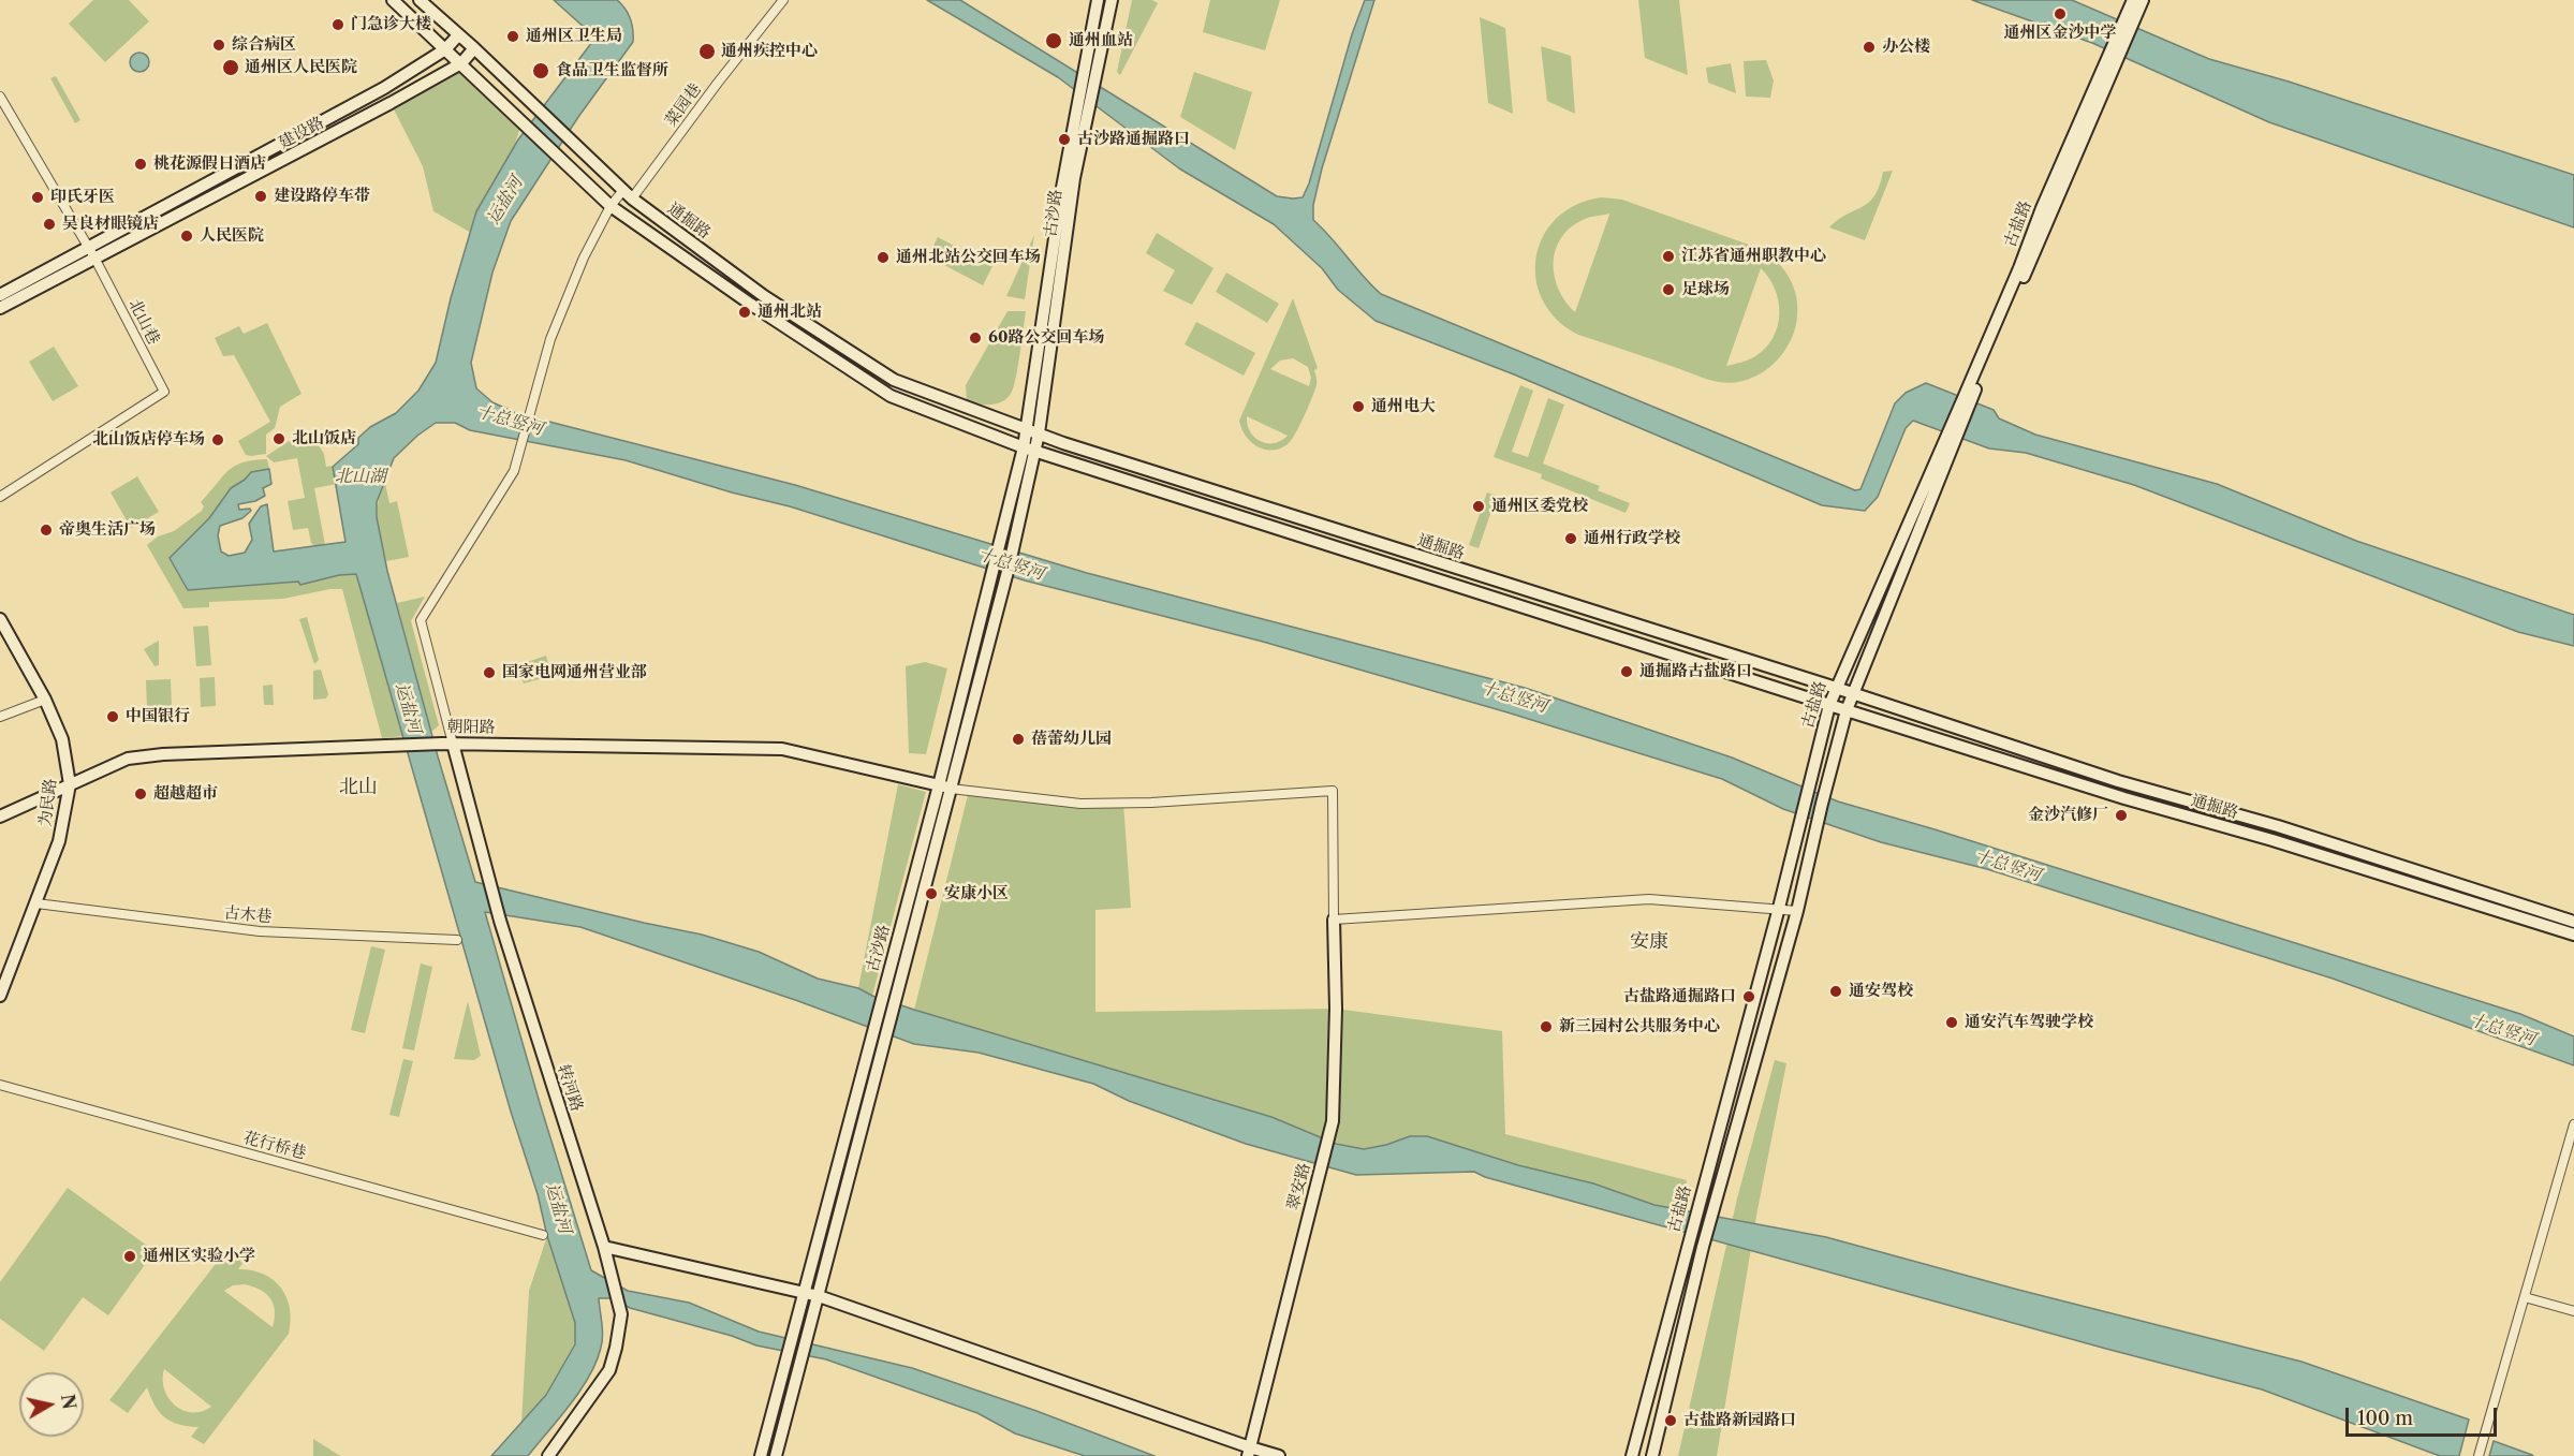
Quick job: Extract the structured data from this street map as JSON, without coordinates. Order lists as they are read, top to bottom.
{
  "streets": {
    "main road": [
      "建设路",
      "古沙路",
      "通掘路",
      "古盐路",
      "朝阳路",
      "为民路",
      "转河路",
      "翠安路"
    ],
    "street": [
      "菜园巷",
      "北山巷",
      "古木巷",
      "花行桥巷"
    ]
  },
  "crossings": [
    ["菜园巷", "通掘路"],
    ["建设路", "通掘路"],
    ["建设路", "北山巷"],
    ["古沙路", "通掘路"],
    ["古沙路", "朝阳路"],
    ["通掘路", "古盐路"],
    ["朝阳路", "为民路"],
    ["朝阳路", "转河路"],
    ["为民路", "古木巷"]
  ],
  "districts": ["北山", "安康"],
  "water": ["运盐河", "十总竖河", "北山湖"],
  "places": [
    "通州区金沙中学",
    "门急诊大楼",
    "通州区卫生局",
    "通州血站",
    "综合病区",
    "办公楼",
    "通州疾控中心",
    "通州区人民医院",
    "食品卫生监督所",
    "古沙路通掘路口",
    "桃花源假日酒店",
    "建设路停车带",
    "印氏牙医",
    "吴良材眼镜店",
    "人民医院",
    "江苏省通州职教中心",
    "通州北站公交回车场",
    "足球场",
    "通州北站",
    "60路公交回车场",
    "通州电大",
    "北山饭店",
    "北山饭店停车场",
    "通州区委党校",
    "帝奥生活广场",
    "通州行政学校",
    "通掘路古盐路口",
    "国家电网通州营业部",
    "中国银行",
    "蓓蕾幼儿园",
    "超越超市",
    "金沙汽修厂",
    "安康小区",
    "通安驾校",
    "古盐路通掘路口",
    "通安汽车驾驶学校",
    "新三园村公共服务中心",
    "通州区实验小学",
    "古盐路新园路口"
  ],
  "scale_bar": "100 m",
  "north": "right"
}
